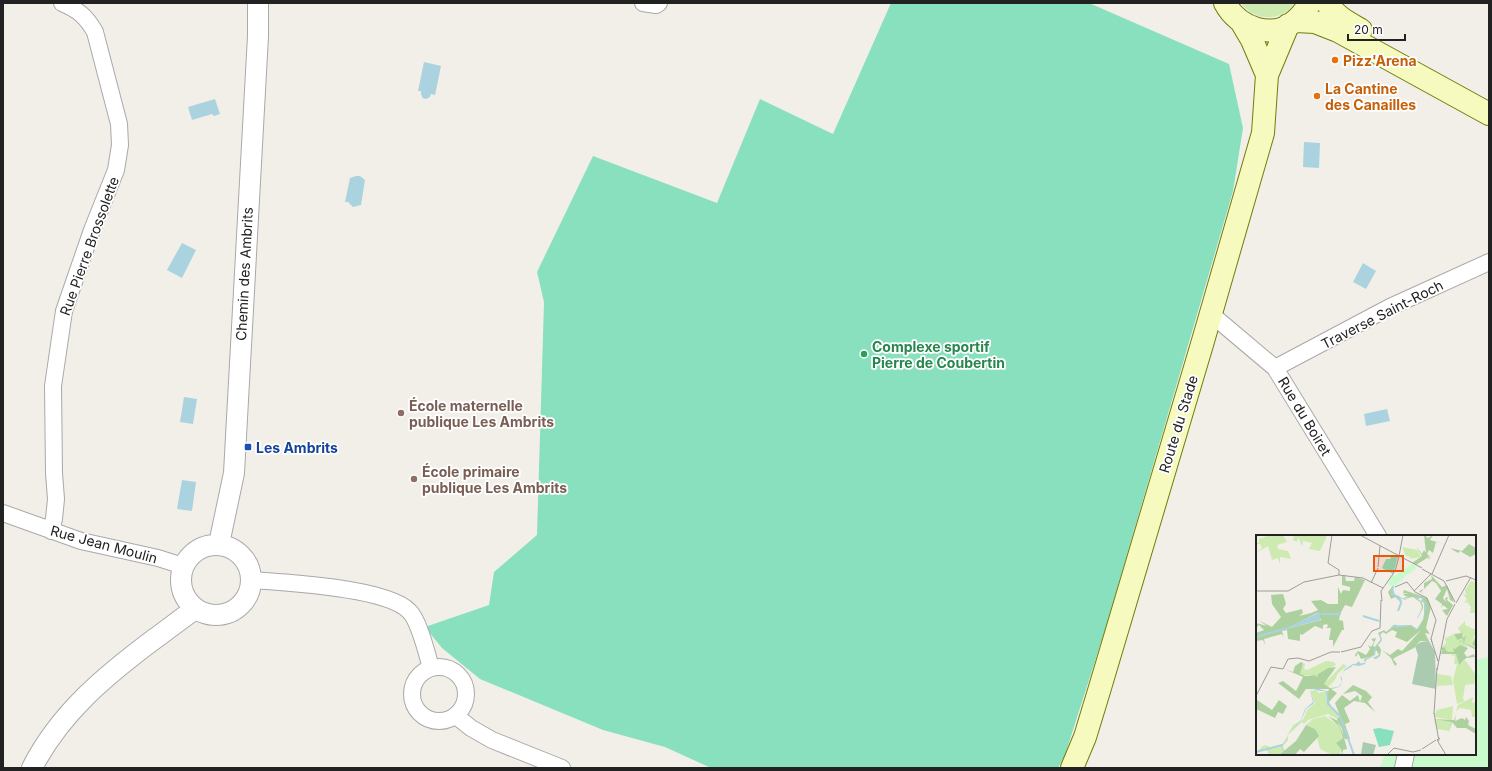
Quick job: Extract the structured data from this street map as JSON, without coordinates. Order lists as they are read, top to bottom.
{
  "streets": {
    "main road": ["Route du Stade"],
    "street": [
      "Rue Pierre Brossolette",
      "Chemin des Ambrits",
      "Traverse Saint-Roch",
      "Rue du Boiret",
      "Rue Jean Moulin"
    ]
  },
  "crossings": [
    ["Rue Pierre Brossolette", "Rue Jean Moulin"],
    ["Chemin des Ambrits", "Rue Jean Moulin"],
    ["Traverse Saint-Roch", "Rue du Boiret"],
    ["Rue du Boiret", "Route du Stade"]
  ],
  "places": {
    "other": [
      "Pizz'Arena",
      "La Cantine des Canailles",
      "Complexe sportif Pierre de Coubertin",
      "École maternelle publique Les Ambrits",
      "École primaire publique Les Ambrits"
    ],
    "transit": ["Les Ambrits"]
  },
  "scale_bar": "20 m"
}
